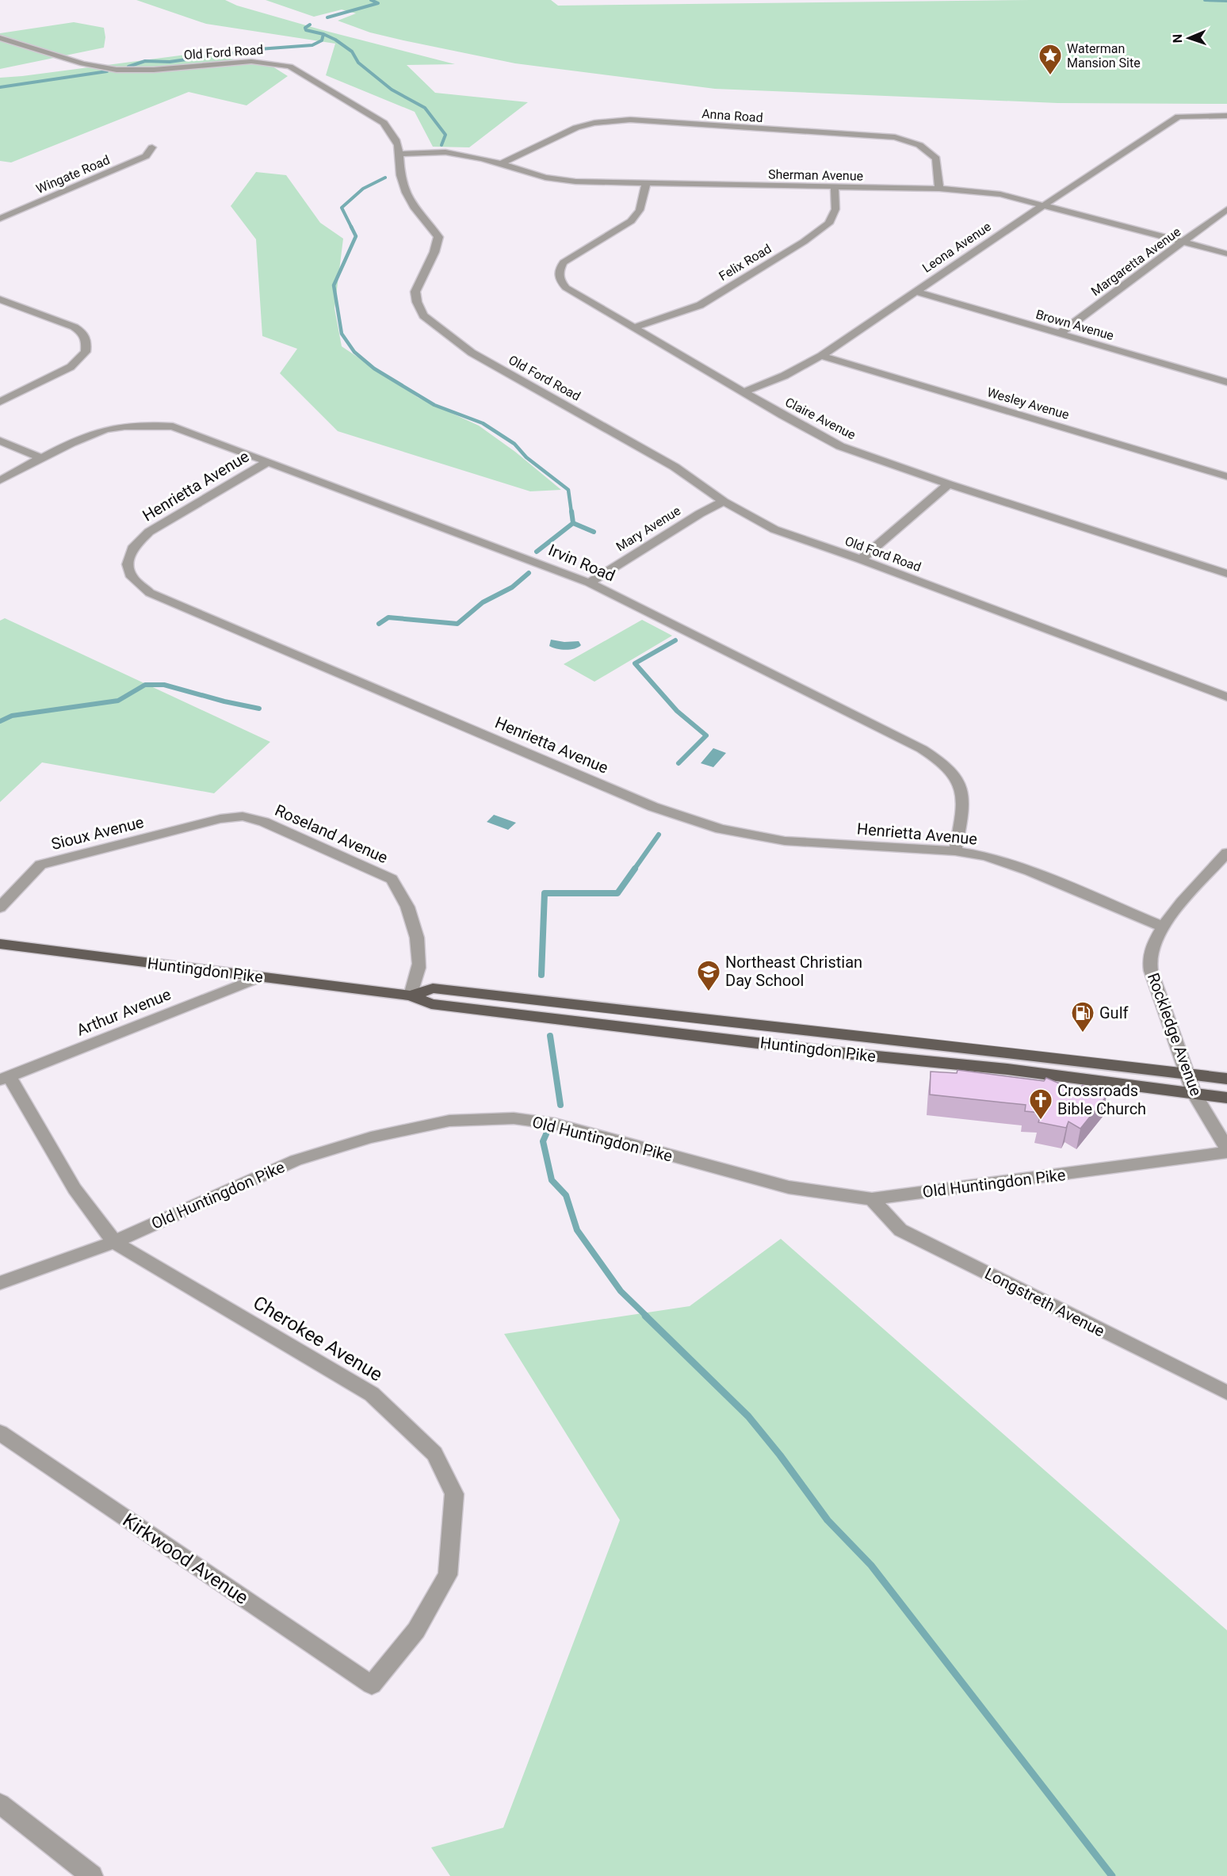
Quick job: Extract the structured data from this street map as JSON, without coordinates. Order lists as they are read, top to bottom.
{
  "streets": {
    "main road": ["Huntingdon Pike"],
    "street": [
      "Old Ford Road",
      "Anna Road",
      "Wingate Road",
      "Sherman Avenue",
      "Leona Avenue",
      "Margaretta Avenue",
      "Felix Road",
      "Brown Avenue",
      "Wesley Avenue",
      "Claire Avenue",
      "Henrietta Avenue",
      "Mary Avenue",
      "Irvin Road",
      "Sioux Avenue",
      "Roseland Avenue",
      "Arthur Avenue",
      "Rockledge Avenue",
      "Old Huntingdon Pike",
      "Longstreth Avenue",
      "Cherokee Avenue",
      "Kirkwood Avenue"
    ]
  },
  "crossings": [
    ["Old Ford Road", "Sherman Avenue"],
    ["Old Ford Road", "Mary Avenue"],
    ["Anna Road", "Sherman Avenue"],
    ["Sherman Avenue", "Leona Avenue"],
    ["Sherman Avenue", "Margaretta Avenue"],
    ["Sherman Avenue", "Felix Road"],
    ["Sherman Avenue", "Claire Avenue"],
    ["Leona Avenue", "Brown Avenue"],
    ["Leona Avenue", "Wesley Avenue"],
    ["Leona Avenue", "Claire Avenue"],
    ["Margaretta Avenue", "Brown Avenue"],
    ["Felix Road", "Claire Avenue"],
    ["Henrietta Avenue", "Irvin Road"],
    ["Henrietta Avenue", "Rockledge Avenue"],
    ["Mary Avenue", "Irvin Road"],
    ["Sioux Avenue", "Roseland Avenue"],
    ["Roseland Avenue", "Huntingdon Pike"],
    ["Huntingdon Pike", "Arthur Avenue"],
    ["Huntingdon Pike", "Rockledge Avenue"],
    ["Arthur Avenue", "Cherokee Avenue"],
    ["Rockledge Avenue", "Old Huntingdon Pike"],
    ["Old Huntingdon Pike", "Longstreth Avenue"],
    ["Old Huntingdon Pike", "Cherokee Avenue"],
    ["Cherokee Avenue", "Kirkwood Avenue"]
  ],
  "places": {
    "place": ["Waterman Mansion Site"],
    "school or university": ["Northeast Christian Day School"],
    "fuel station": ["Gulf"],
    "church": ["Crossroads Bible Church"]
  },
  "north": "left"
}
